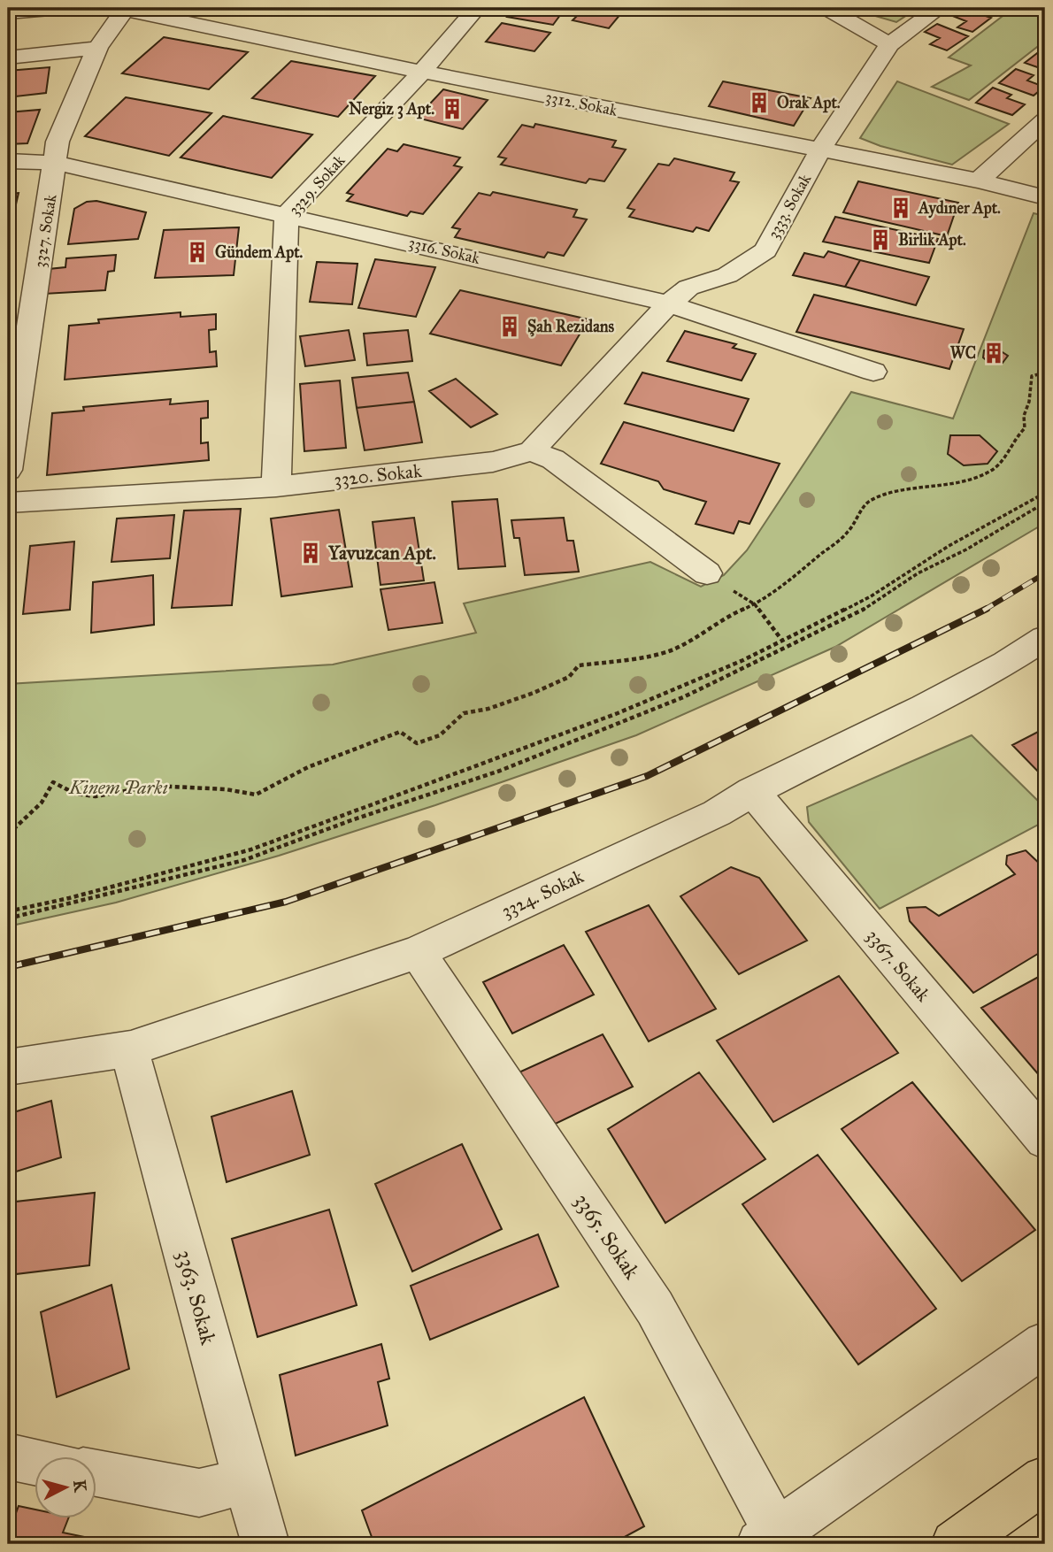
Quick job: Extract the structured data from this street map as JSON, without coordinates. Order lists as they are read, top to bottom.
{
  "streets": {
    "street": [
      "3312. Sokak",
      "3329. Sokak",
      "3333. Sokak",
      "3327. Sokak",
      "3316. Sokak",
      "3320. Sokak",
      "3324. Sokak",
      "3367. Sokak",
      "3365. Sokak",
      "3363. Sokak"
    ]
  },
  "crossings": [
    ["3312. Sokak", "3329. Sokak"],
    ["3312. Sokak", "3333. Sokak"],
    ["3312. Sokak", "3327. Sokak"],
    ["3329. Sokak", "3316. Sokak"],
    ["3329. Sokak", "3320. Sokak"],
    ["3333. Sokak", "3316. Sokak"],
    ["3333. Sokak", "3320. Sokak"],
    ["3327. Sokak", "3316. Sokak"],
    ["3324. Sokak", "3367. Sokak"],
    ["3324. Sokak", "3365. Sokak"],
    ["3324. Sokak", "3363. Sokak"]
  ],
  "parks": ["Kinem Parkı"],
  "places": {
    "building": [
      "Orak Apt.",
      "Nergiz 3 Apt.",
      "Aydıner Apt.",
      "Birlik Apt.",
      "Gündem Apt.",
      "Şah Rezidans",
      "WC",
      "Yavuzcan Apt."
    ]
  },
  "north": "right"
}
